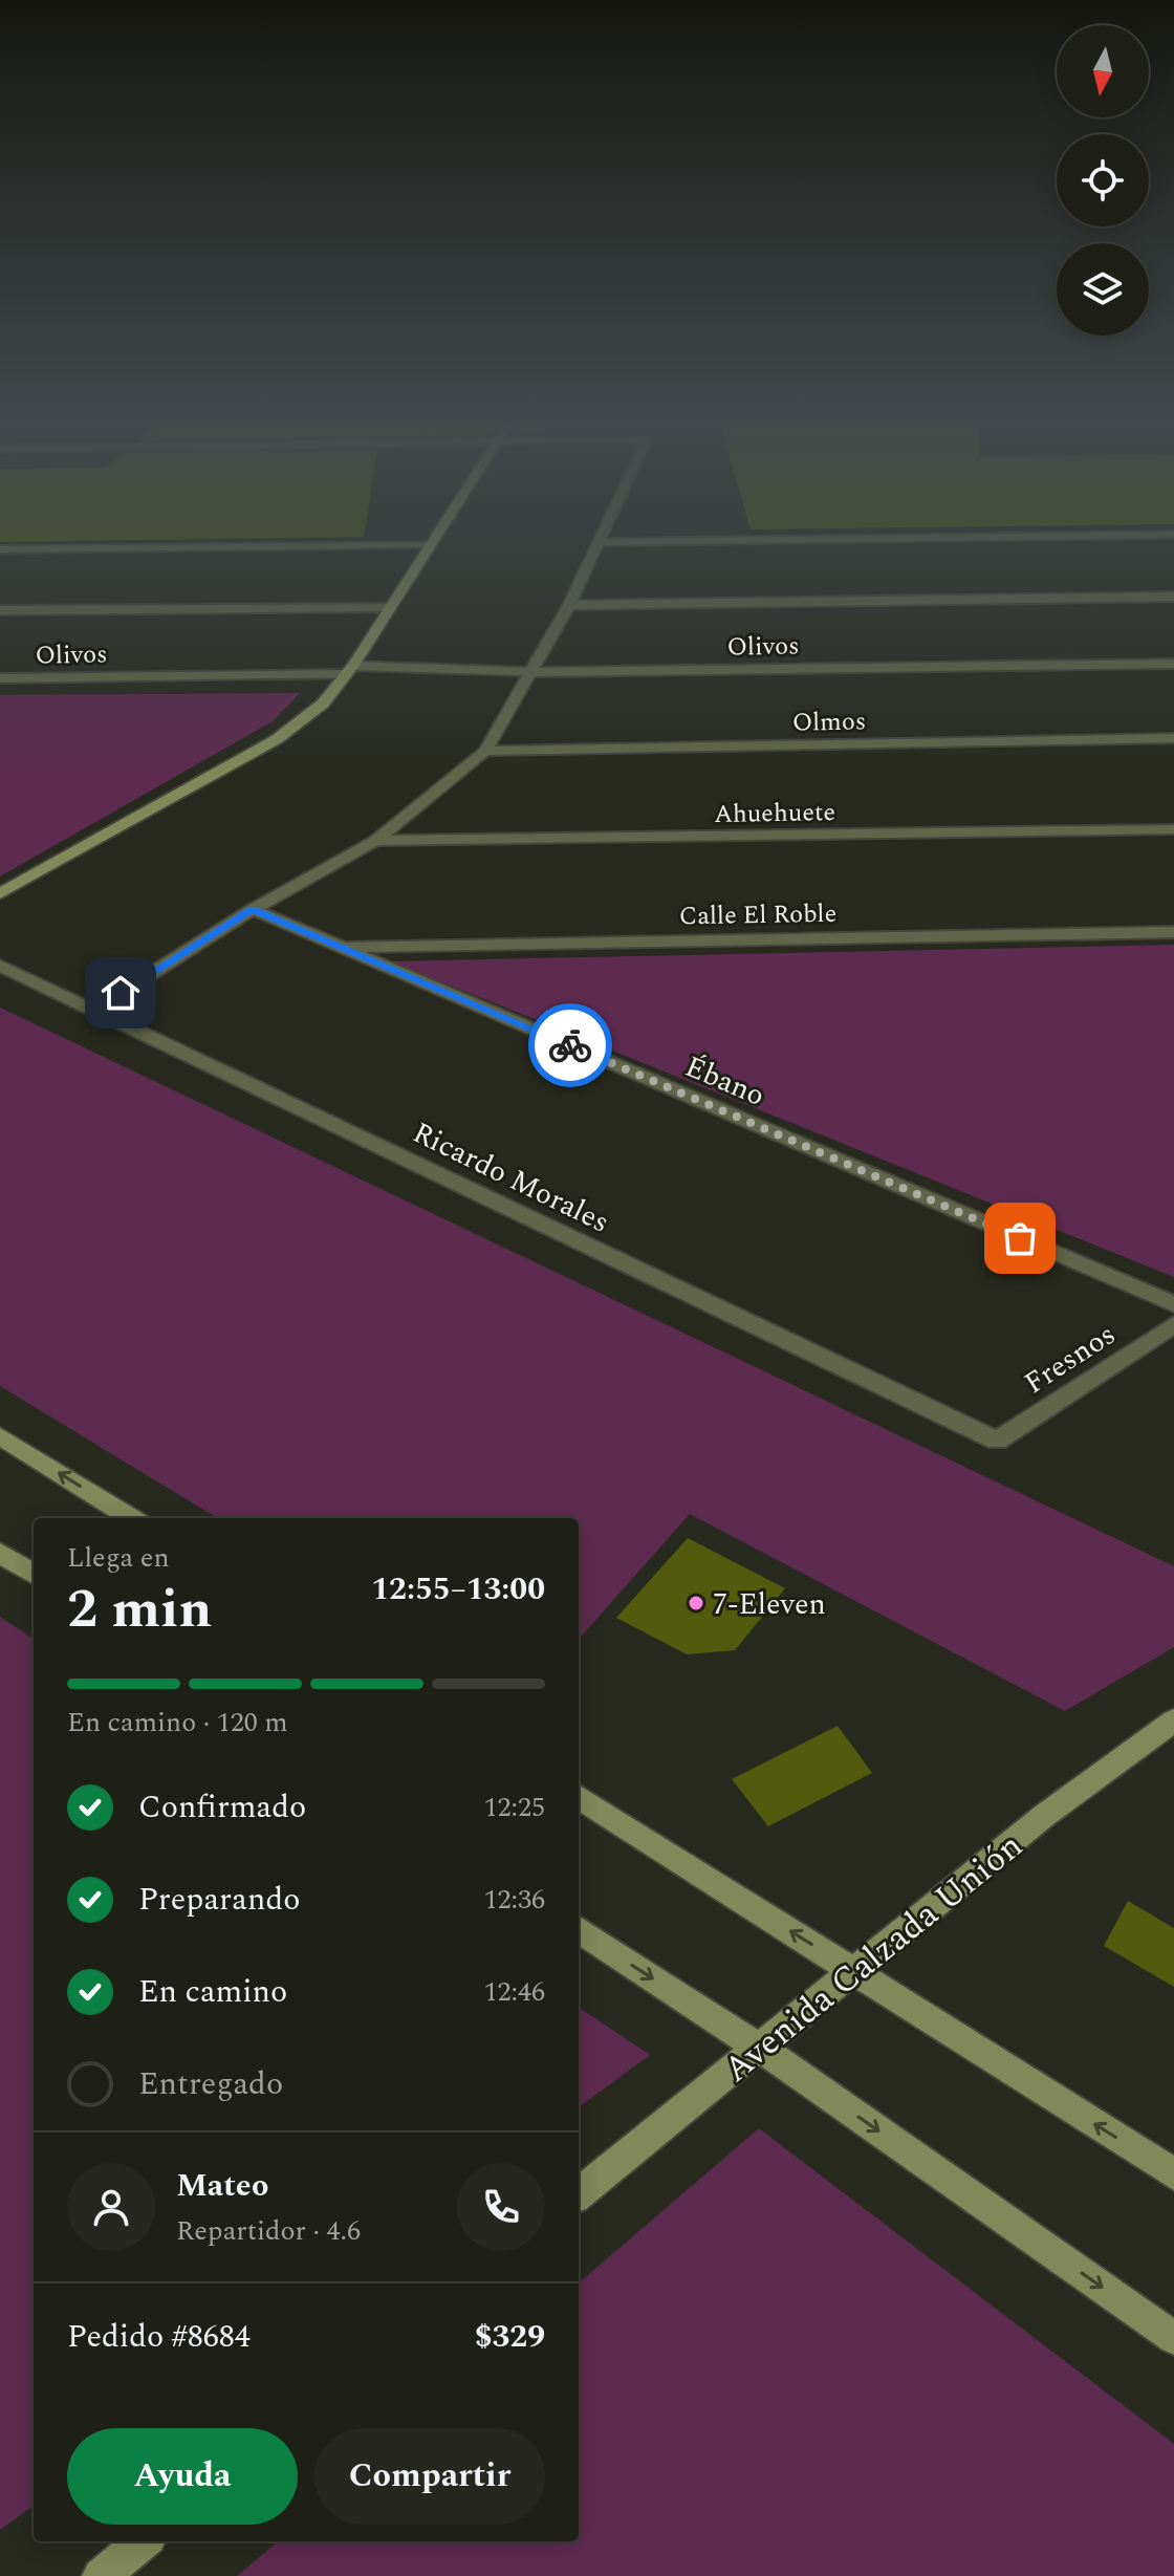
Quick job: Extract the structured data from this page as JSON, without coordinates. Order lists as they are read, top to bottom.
{
  "streets": {
    "street": [
      "Olivos",
      "Olmos",
      "Ahuehuete",
      "Calle El Roble",
      "Ébano",
      "Ricardo Morales",
      "Fresnos",
      "Avenida Calzada Unión"
    ]
  },
  "crossings": [
    ["Calle El Roble", "Ébano"],
    ["Ricardo Morales", "Fresnos"]
  ],
  "places": ["7-Eleven"],
  "north": "bottom",
  "page": {
    "heading": ["2 min", "Llega en", "12:55–13:00"],
    "panel": [
      "Mateo",
      "Repartidor · 4.6",
      "Pedido #8684",
      "$329"
    ],
    "bar": "En camino · 120 m",
    "list": [
      ["Confirmado", "12:25"],
      ["Preparando", "12:36"],
      ["En camino", "12:46"],
      "Entregado"
    ],
    "buttons": ["Ayuda", "Compartir"]
  }
}
